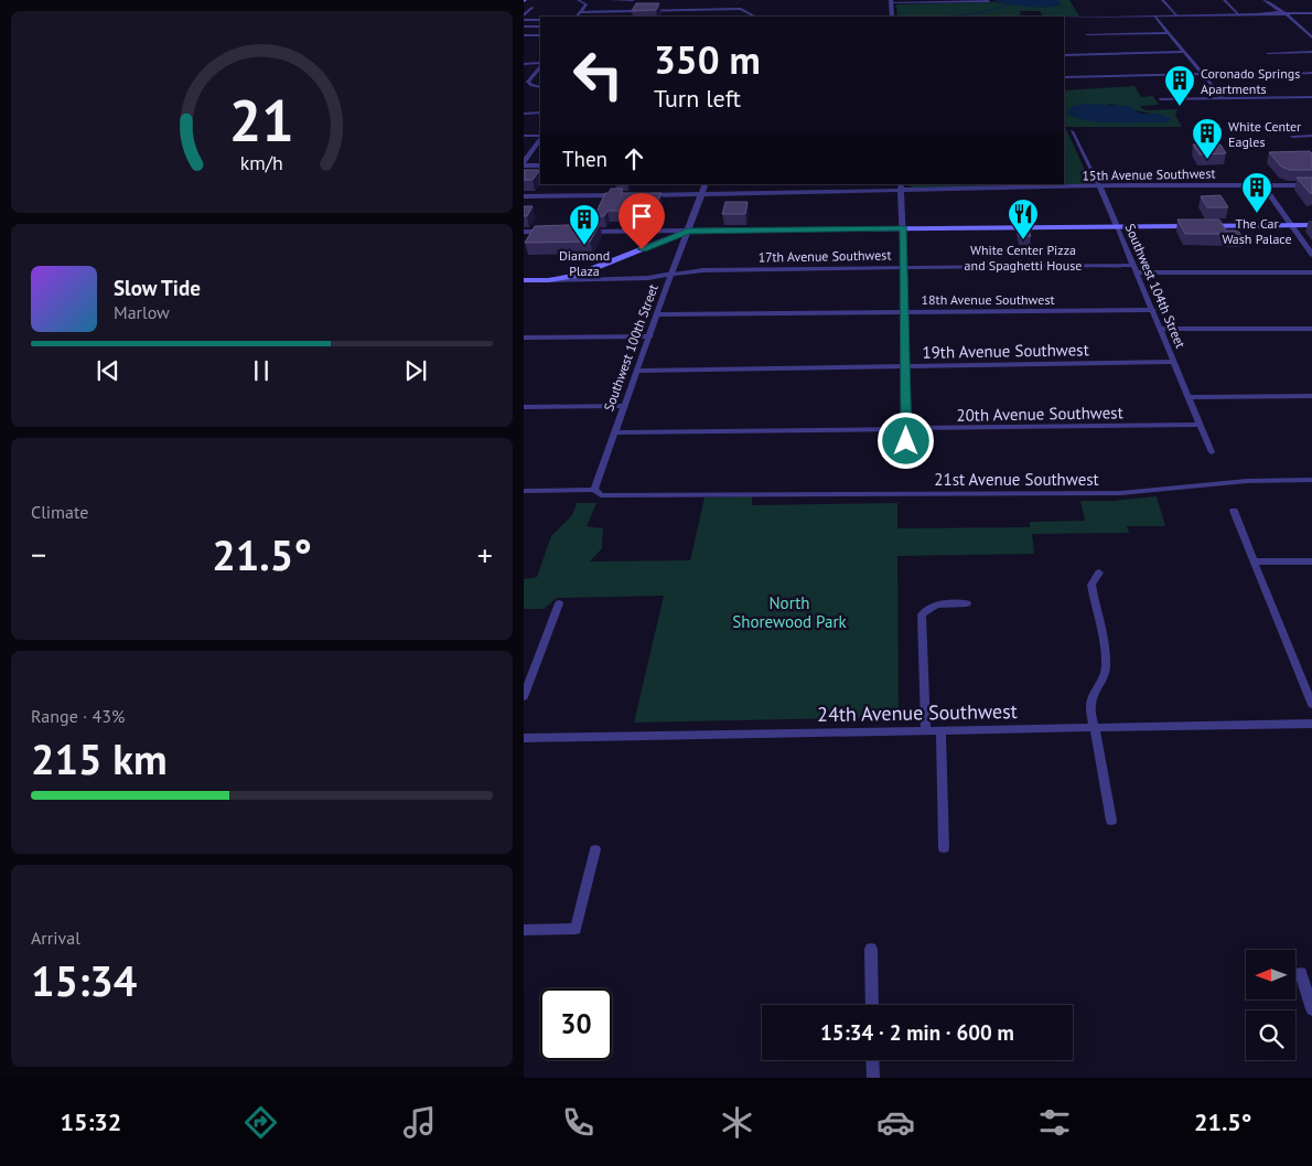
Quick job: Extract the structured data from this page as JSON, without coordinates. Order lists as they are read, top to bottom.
{
  "streets": {
    "main road": ["17th Avenue Southwest"],
    "street": [
      "15th Avenue Southwest",
      "Southwest 104th Street",
      "18th Avenue Southwest",
      "Southwest 100th Street",
      "19th Avenue Southwest",
      "20th Avenue Southwest",
      "21st Avenue Southwest",
      "24th Avenue Southwest"
    ]
  },
  "crossings": [
    ["15th Avenue Southwest", "Southwest 104th Street"],
    ["15th Avenue Southwest", "Southwest 100th Street"],
    ["17th Avenue Southwest", "Southwest 104th Street"],
    ["17th Avenue Southwest", "Southwest 100th Street"],
    ["Southwest 104th Street", "18th Avenue Southwest"],
    ["Southwest 104th Street", "19th Avenue Southwest"],
    ["Southwest 104th Street", "20th Avenue Southwest"],
    ["18th Avenue Southwest", "Southwest 100th Street"],
    ["Southwest 100th Street", "19th Avenue Southwest"],
    ["Southwest 100th Street", "20th Avenue Southwest"],
    ["Southwest 100th Street", "21st Avenue Southwest"]
  ],
  "parks": ["North Shorewood Park"],
  "places": {
    "building": [
      "Coronado Springs Apartments",
      "White Center Eagles",
      "The Car Wash Palace",
      "Diamond Plaza"
    ],
    "restaurant": ["White Center Pizza and Spaghetti House"]
  },
  "north": "left",
  "page": {
    "turn": ["350 m", "Turn left"],
    "then": "Then",
    "song": ["Slow Tide", "Marlow"],
    "tile": [
      "Climate",
      ["Range · 43%", "215 km"],
      ["Arrival", "15:34"]
    ],
    "heat": ["−", "21.5°", "+"],
    "limit": "30",
    "trip": "15:34 · 2 min · 600 m",
    "tabs": ["15:32", "21.5°"],
    "gauge": ["21", "km/h"]
  }
}
